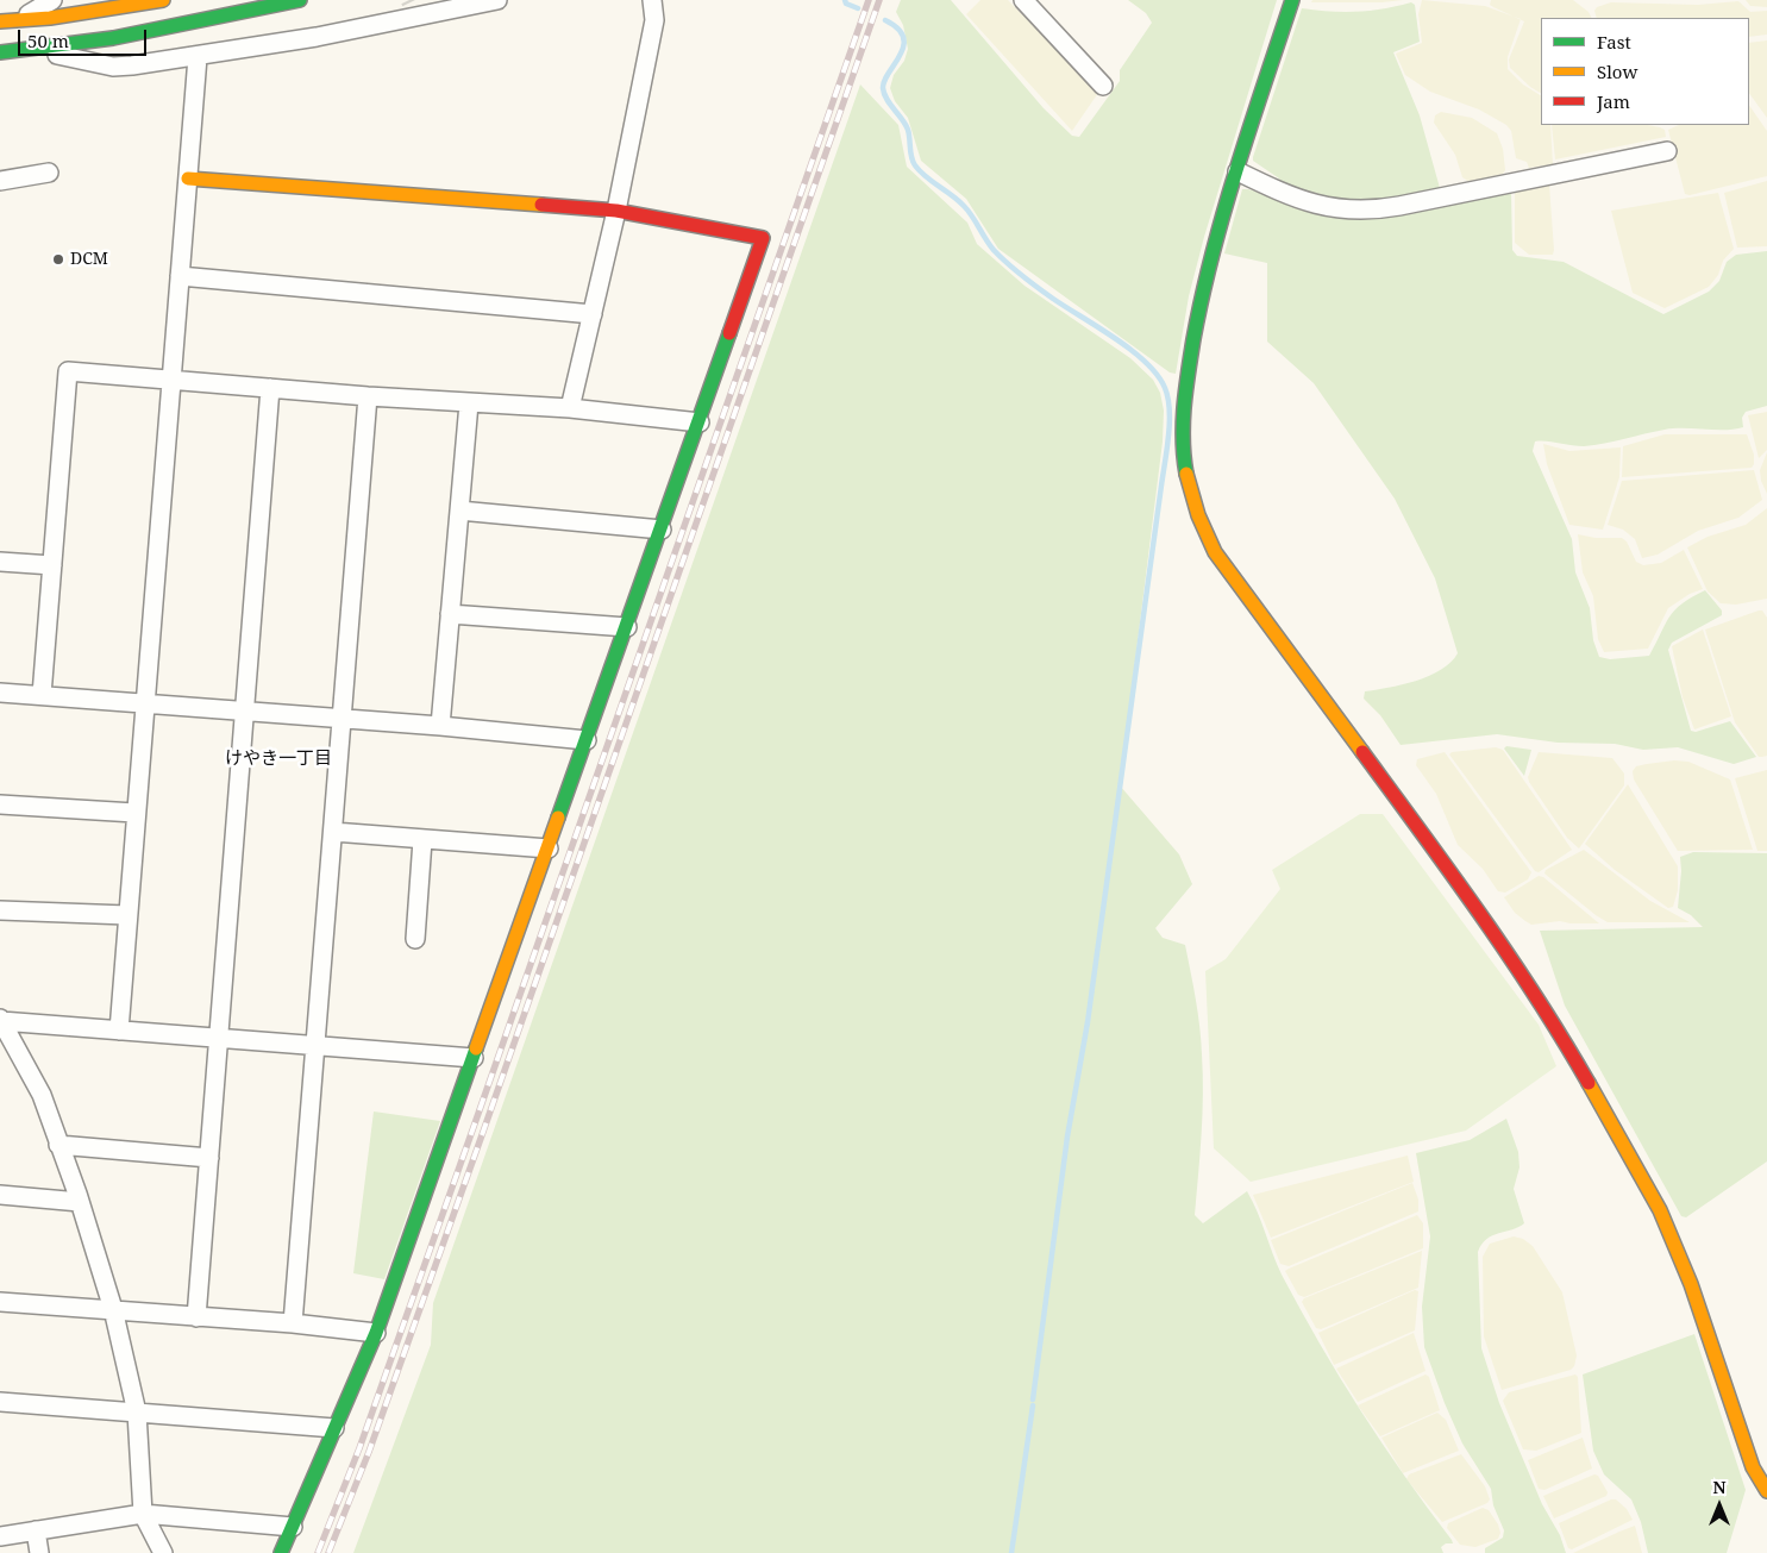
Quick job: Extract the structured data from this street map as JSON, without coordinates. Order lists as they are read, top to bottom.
{
  "districts": ["けやき一丁目"],
  "places": ["DCM"],
  "legend": ["Fast", "Slow", "Jam"],
  "scale_bar": "50 m",
  "north": "top"
}
